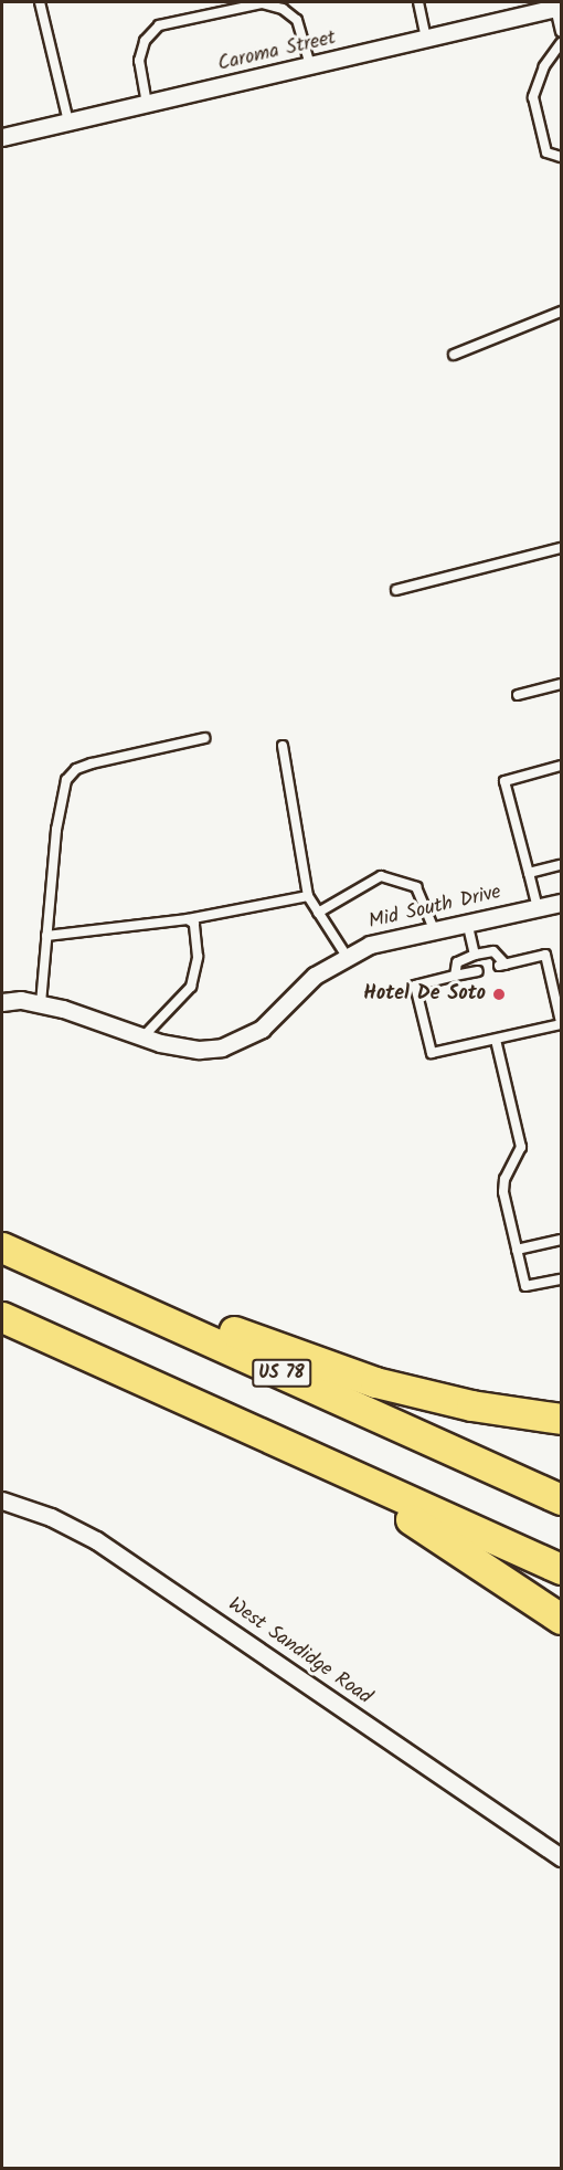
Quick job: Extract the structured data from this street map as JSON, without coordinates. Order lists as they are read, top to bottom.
{
  "streets": {
    "highway": ["US 78"],
    "street": ["Caroma Street", "Mid South Drive", "West Sandidge Road"]
  },
  "places": ["Hotel De Soto"]
}
